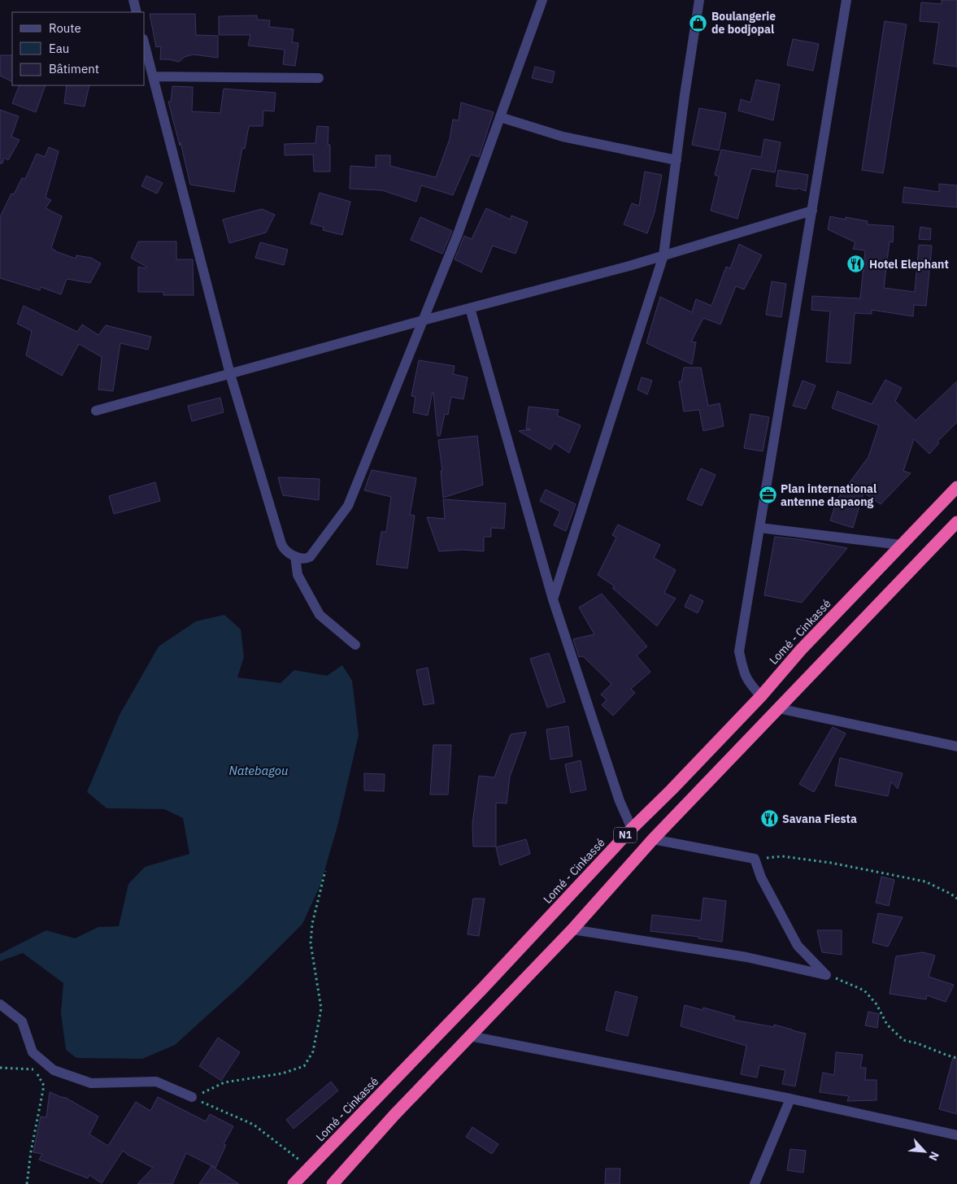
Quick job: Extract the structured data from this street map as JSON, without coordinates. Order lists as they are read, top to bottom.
{
  "streets": {
    "highway": ["Lomé - Cinkassé", "N1"]
  },
  "water": ["Natebagou"],
  "places": {
    "shop": ["Boulangerie de bodjopal"],
    "restaurant": ["Hotel Elephant", "Savana Fiesta"],
    "office": ["Plan international antenne dapaong"]
  },
  "legend": ["Route", "Eau", "Bâtiment"],
  "north": "bottom right"
}
